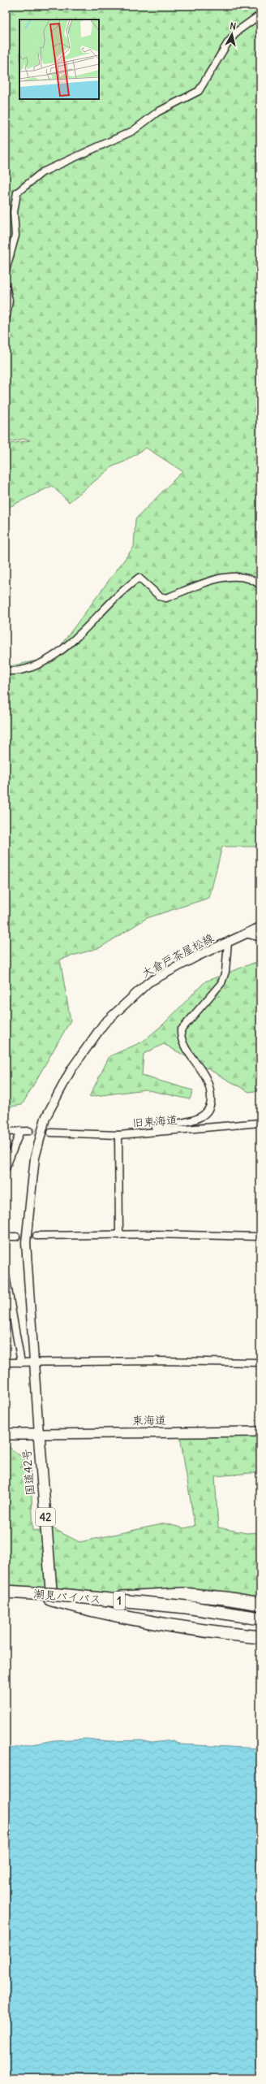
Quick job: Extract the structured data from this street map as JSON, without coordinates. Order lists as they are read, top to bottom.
{
  "streets": {
    "highway": [
      "国道42号",
      "42",
      "潮見バイパス",
      "1"
    ],
    "main road": ["東海道"],
    "street": ["大倉戸茶屋松線", "旧東海道"]
  },
  "crossings": [
    ["大倉戸茶屋松線", "東海道"],
    ["大倉戸茶屋松線", "国道42号"],
    ["東海道", "国道42号"]
  ],
  "north": "top"
}
